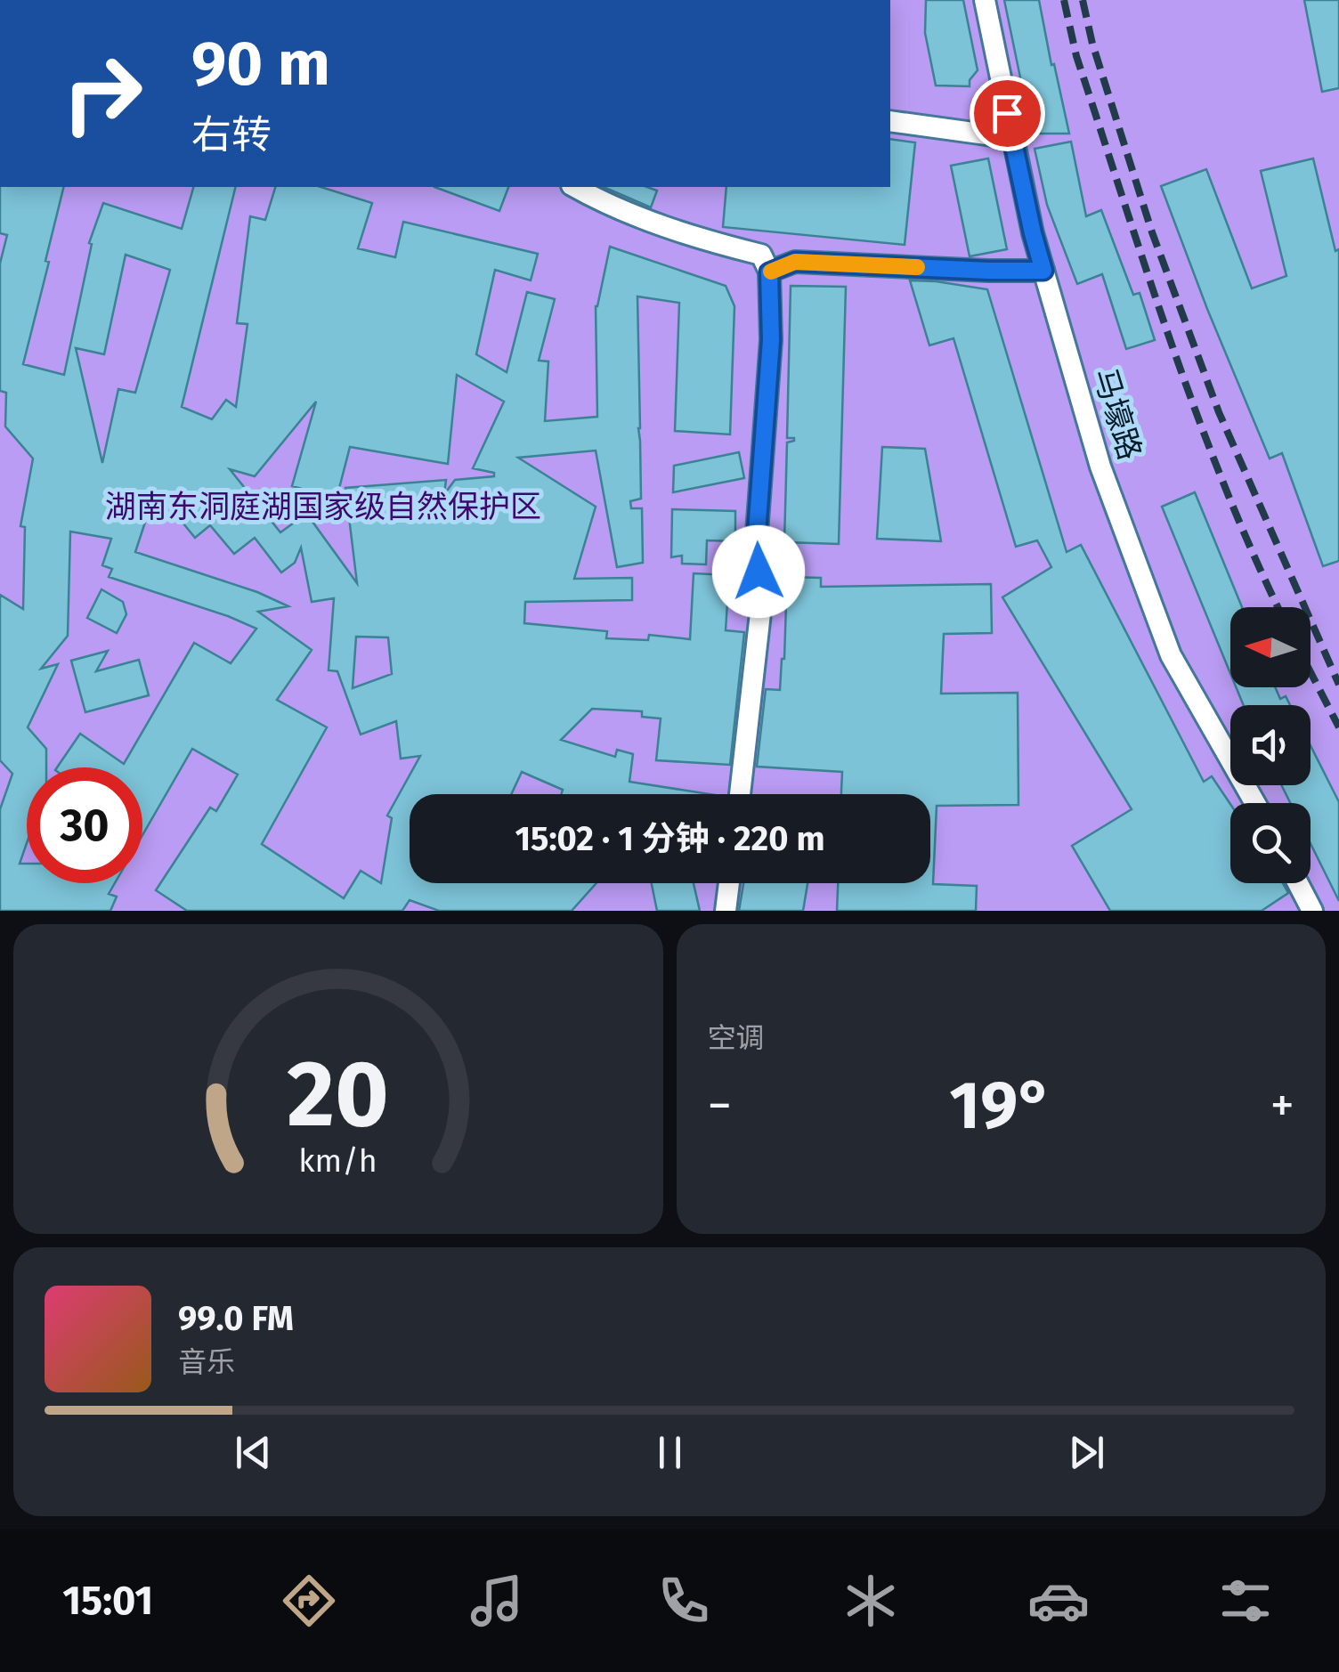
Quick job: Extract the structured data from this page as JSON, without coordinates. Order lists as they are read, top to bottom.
{
  "streets": {
    "street": ["马壕路"]
  },
  "parks": ["湖南东洞庭湖国家级自然保护区"],
  "north": "left",
  "page": {
    "turn": ["90 m", "右转"],
    "limit": "30",
    "trip": "15:02 · 1 分钟 · 220 m",
    "tile": "空调",
    "heat": ["−", "19°", "+"],
    "song": ["99.0 FM", "音乐"],
    "tabs": "15:01",
    "gauge": ["20", "km/h"]
  }
}
